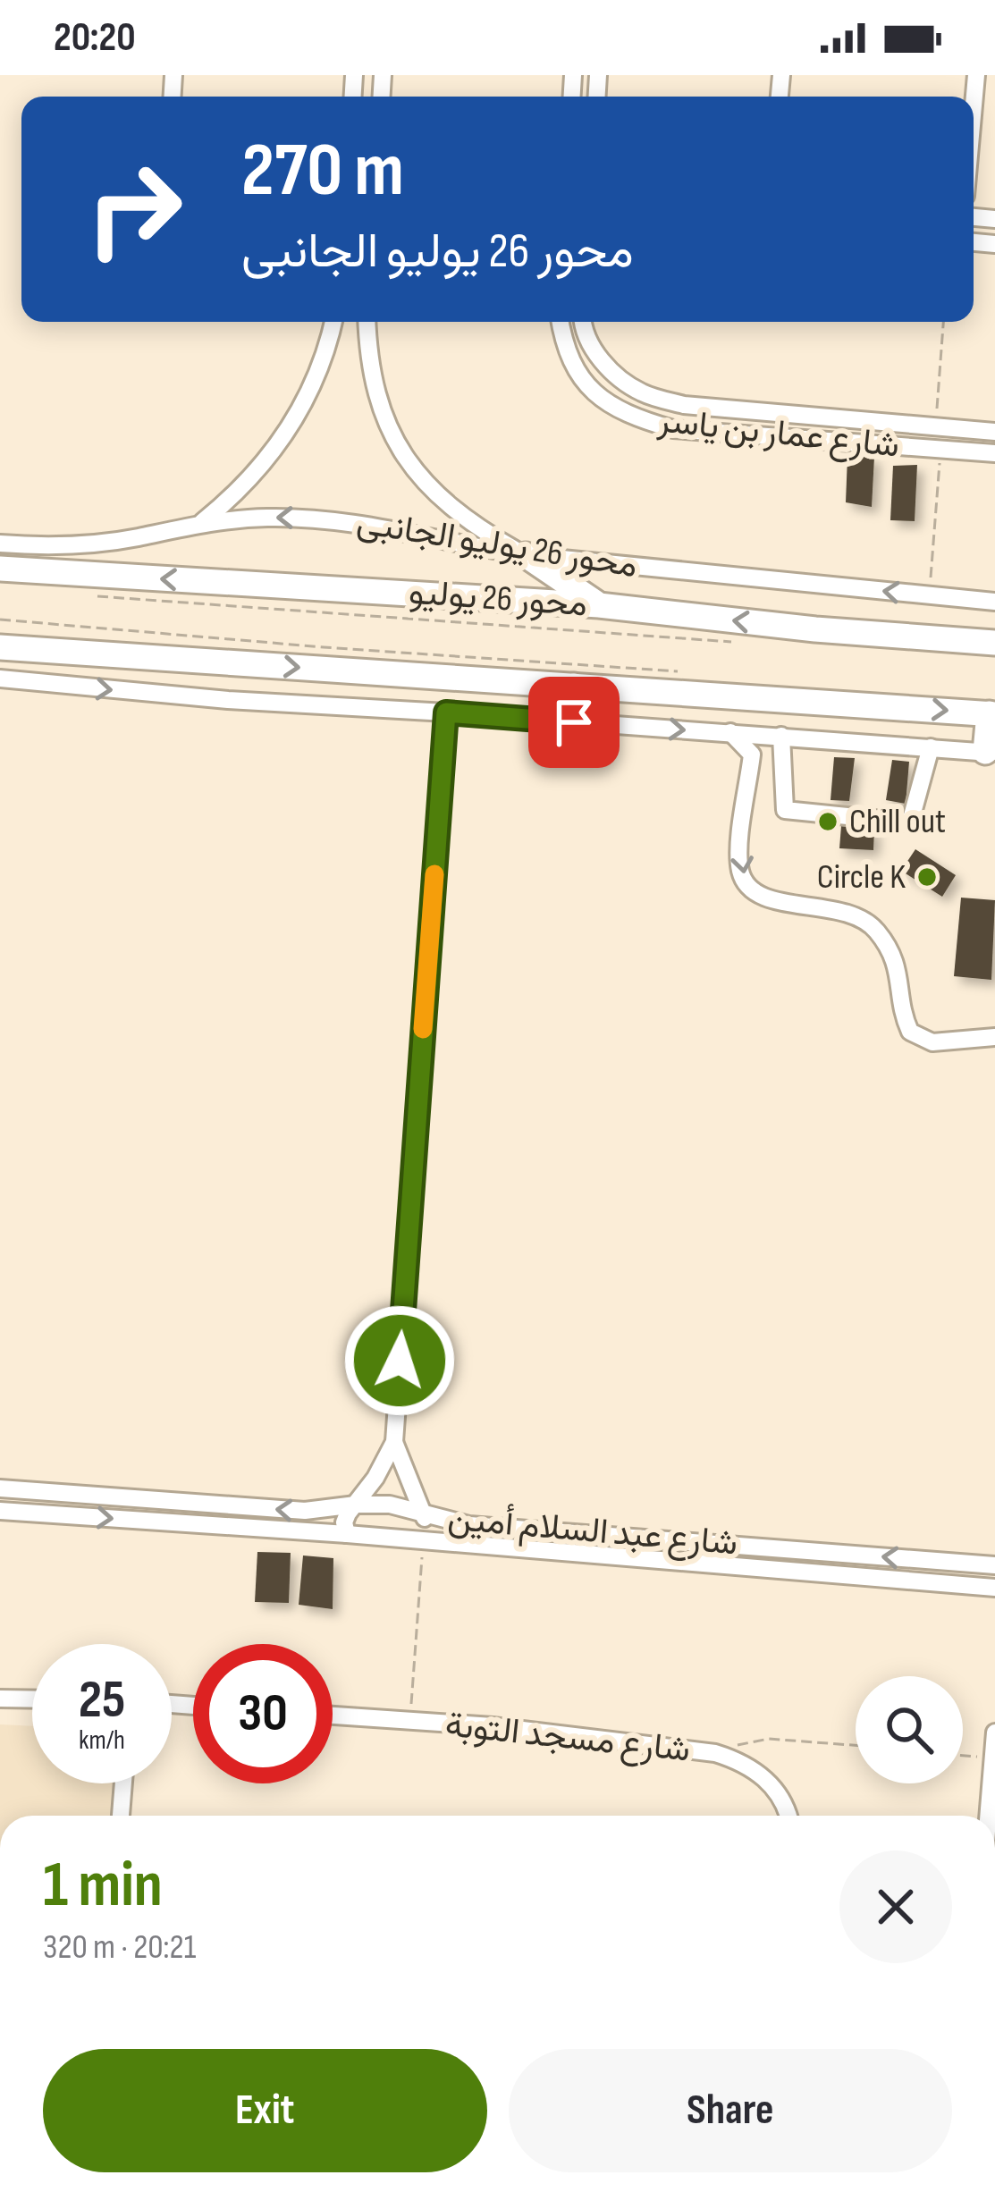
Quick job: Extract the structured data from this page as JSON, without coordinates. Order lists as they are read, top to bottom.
{
  "streets": {
    "highway": ["محور 26 يوليو"],
    "street": [
      "شارع عمار بن ياسر",
      "محور 26 يوليو الجانبى",
      "شارع عبد السلام أمين",
      "شارع مسجد التوبة"
    ]
  },
  "one_way": ["محور 26 يوليو الجانبى"],
  "places": ["Chill out", "Circle K"],
  "page": {
    "status": "20:20",
    "turn": ["270 m", "محور 26 يوليو الجانبى"],
    "speed": "25 km/h",
    "limit": "30",
    "heading": ["1 min", "320 m · 20:21"],
    "buttons": ["Exit", "Share"]
  }
}
